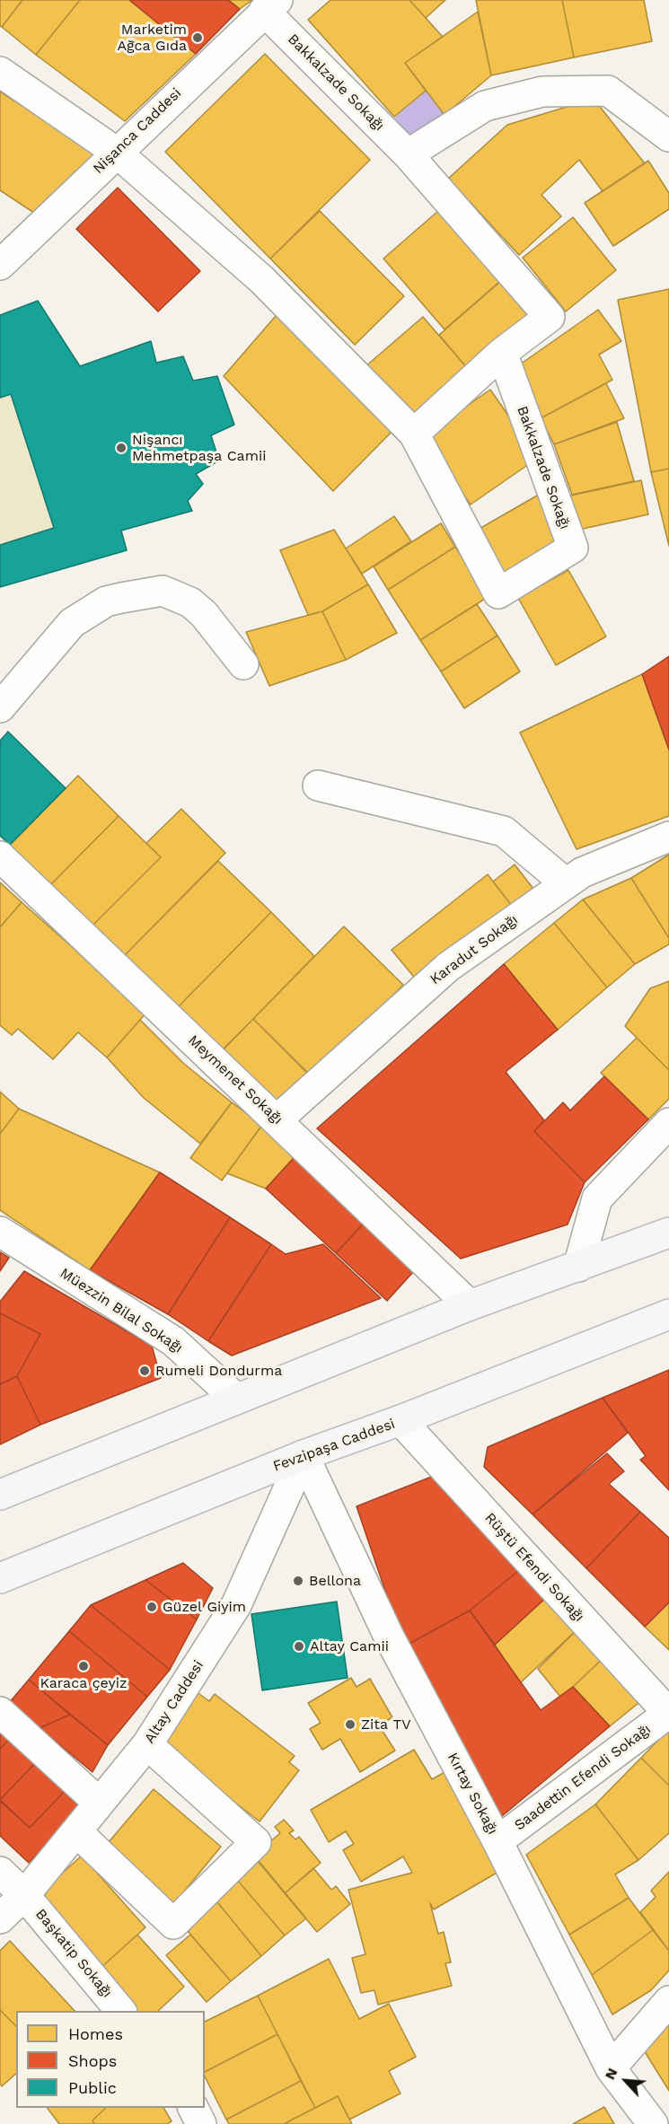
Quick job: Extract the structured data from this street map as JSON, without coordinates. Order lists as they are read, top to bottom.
{
  "streets": {
    "main road": ["Fevzipaşa Caddesi"],
    "street": [
      "Bakkalzade Sokağı",
      "Nişanca Caddesi",
      "Karadut Sokağı",
      "Meymenet Sokağı",
      "Müezzin Bilal Sokağı",
      "Rüştü Efendi Sokağı",
      "Altay Caddesi",
      "Saadettin Efendi Sokağı",
      "Kırtay Sokağı",
      "Başkatip Sokağı"
    ]
  },
  "crossings": [
    ["Bakkalzade Sokağı", "Nişanca Caddesi"],
    ["Karadut Sokağı", "Meymenet Sokağı"],
    ["Fevzipaşa Caddesi", "Rüştü Efendi Sokağı"],
    ["Fevzipaşa Caddesi", "Altay Caddesi"],
    ["Fevzipaşa Caddesi", "Kırtay Sokağı"],
    ["Rüştü Efendi Sokağı", "Saadettin Efendi Sokağı"],
    ["Altay Caddesi", "Kırtay Sokağı"],
    ["Altay Caddesi", "Başkatip Sokağı"],
    ["Saadettin Efendi Sokağı", "Kırtay Sokağı"]
  ],
  "places": [
    "Marketim Ağca Gıda",
    "Nişancı Mehmetpaşa Camii",
    "Rumeli Dondurma",
    "Bellona",
    "Güzel Giyim",
    "Altay Camii",
    "Karaca çeyiz",
    "Zita TV"
  ],
  "legend": ["Homes", "Shops", "Public"],
  "north": "top left"
}
